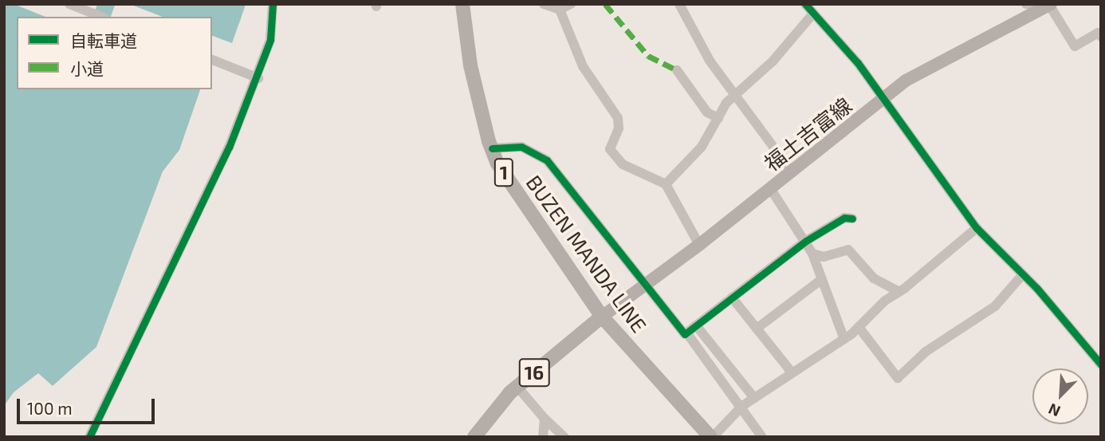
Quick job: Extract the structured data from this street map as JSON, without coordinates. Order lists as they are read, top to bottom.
{
  "streets": {
    "main road": [
      "福土吉富線",
      "1",
      "BUZEN MANDA LINE",
      "16"
    ]
  },
  "crossings": [
    ["福土吉富線", "BUZEN MANDA LINE"],
    ["福土吉富線", "16"],
    ["BUZEN MANDA LINE", "16"]
  ],
  "legend": ["自転車道", "小道"],
  "scale_bar": "100 m",
  "north": "bottom left"
}
